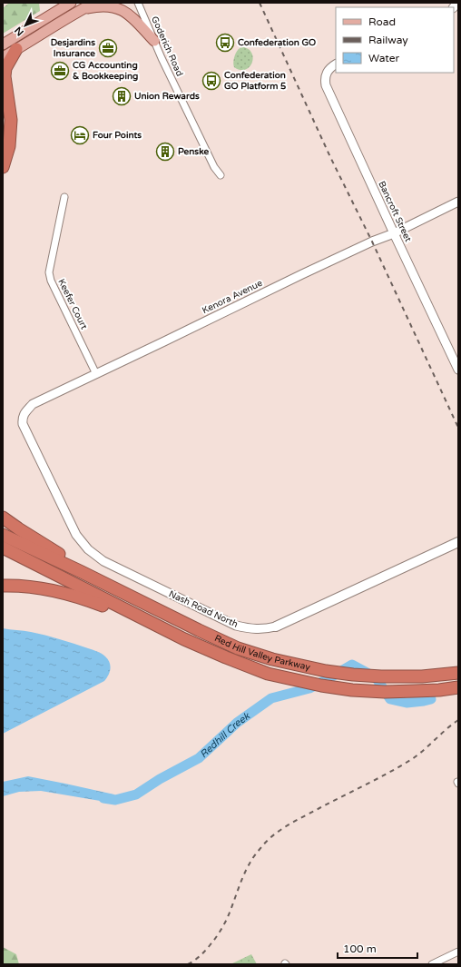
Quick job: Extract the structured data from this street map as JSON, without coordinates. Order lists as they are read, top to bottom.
{
  "streets": {
    "highway": ["Red Hill Valley Parkway"],
    "main road": ["Nash Road North"],
    "street": [
      "Goderich Road",
      "Bancroft Street",
      "Kenora Avenue",
      "Keefer Court"
    ]
  },
  "crossings": [
    ["Bancroft Street", "Kenora Avenue"],
    ["Kenora Avenue", "Keefer Court"],
    ["Kenora Avenue", "Nash Road North"]
  ],
  "water": ["Redhill Creek"],
  "places": {
    "bus stop": ["Confederation GO", "Confederation GO Platform 5"],
    "office": ["Desjardins Insurance", "CG Accounting & Bookkeeping"],
    "building": ["Union Rewards", "Penske"],
    "hotel": ["Four Points"]
  },
  "legend": ["Road", "Railway", "Water"],
  "scale_bar": "100 m",
  "north": "bottom left"
}
